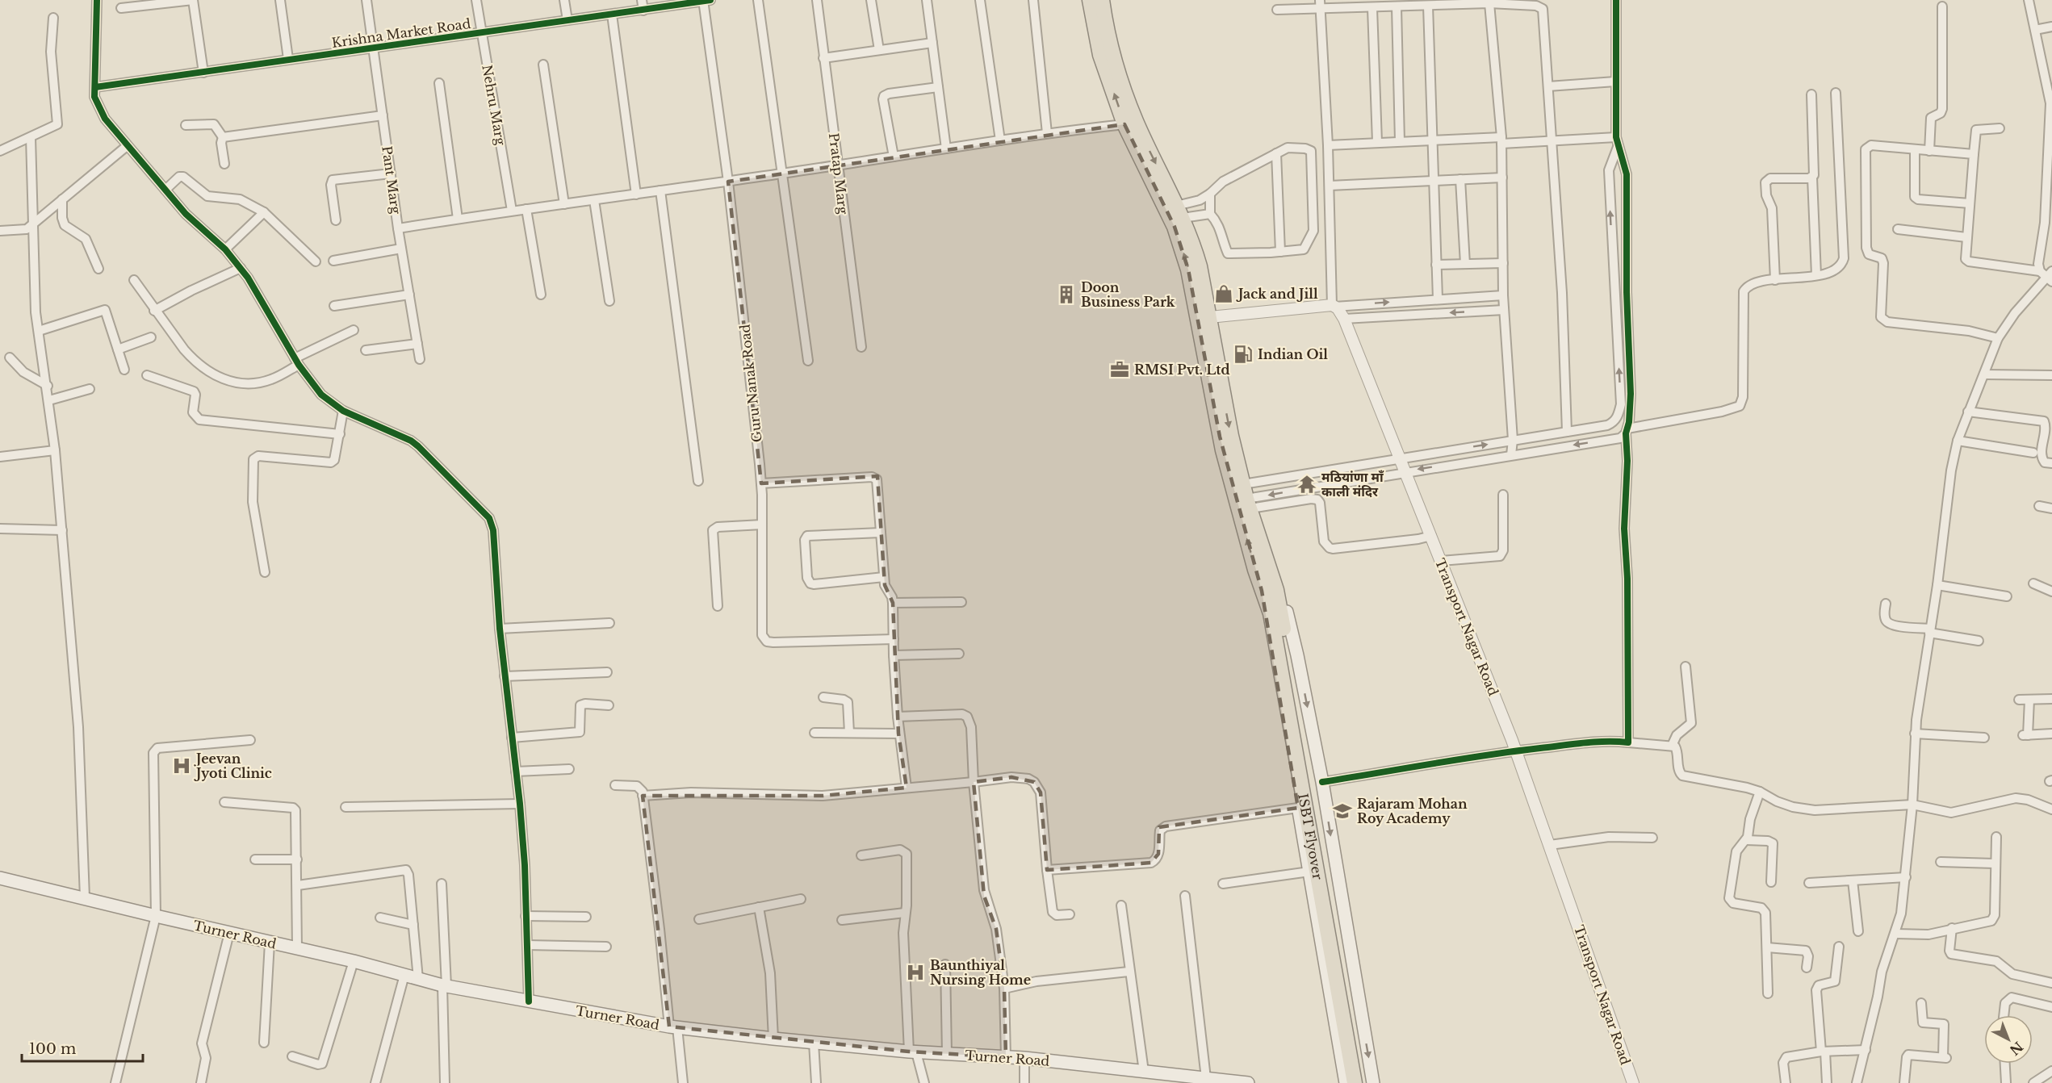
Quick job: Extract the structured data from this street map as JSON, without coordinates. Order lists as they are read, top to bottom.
{
  "streets": {
    "highway": ["ISBT Flyover"],
    "main road": ["Turner Road"],
    "street": [
      "Krishna Market Road",
      "Nehru Marg",
      "Pratap Marg",
      "Pant Marg",
      "Guru Nanak Road",
      "Transport Nagar Road"
    ]
  },
  "crossings": [
    ["Krishna Market Road", "Nehru Marg"],
    ["Krishna Market Road", "Pant Marg"],
    ["Krishna Market Road", "Guru Nanak Road"]
  ],
  "places": {
    "shop": ["Jack and Jill"],
    "building": ["Doon Business Park"],
    "fuel station": ["Indian Oil"],
    "office": ["RMSI Pvt. Ltd"],
    "temple": ["मठियांणा माँ काली मंदिर"],
    "hospital": ["Jeevan Jyoti Clinic", "Baunthiyal Nursing Home"],
    "school or university": ["Rajaram Mohan Roy Academy"]
  },
  "scale_bar": "100 m",
  "north": "bottom right"
}
